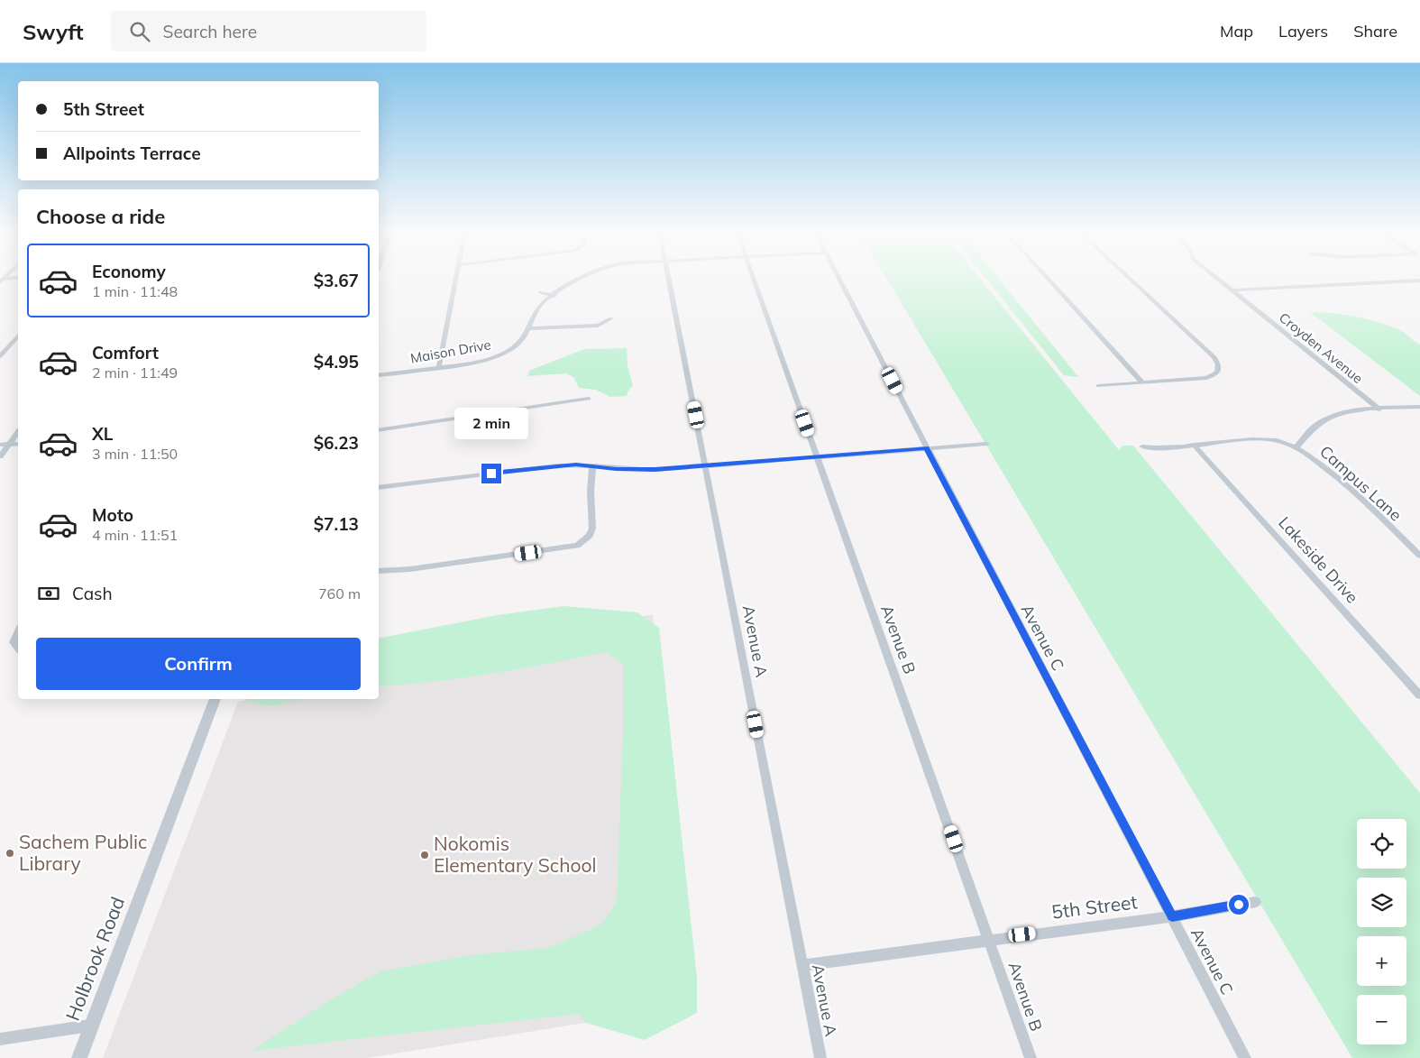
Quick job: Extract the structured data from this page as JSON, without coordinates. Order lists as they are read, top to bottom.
{
  "streets": {
    "street": [
      "Croyden Avenue",
      "Maison Drive",
      "Campus Lane",
      "Lakeside Drive",
      "Avenue C",
      "Avenue B",
      "Avenue A",
      "5th Street",
      "Holbrook Road"
    ]
  },
  "crossings": [
    ["Campus Lane", "Lakeside Drive"],
    ["Avenue C", "5th Street"],
    ["Avenue B", "5th Street"],
    ["Avenue A", "5th Street"]
  ],
  "places": ["Sachem Public Library", "Nokomis Elementary School"],
  "page": {
    "header": "Swyft",
    "search": "Search here",
    "nav": ["Map", "Layers", "Share"],
    "banner": ["5th Street", "Allpoints Terrace"],
    "heading": "Choose a ride",
    "list": [
      {
        "name": "Economy",
        "note": "1 min · 11:48",
        "value": "$3.67"
      },
      {
        "name": "Comfort",
        "note": "2 min · 11:49",
        "value": "$4.95"
      },
      {
        "name": "XL",
        "note": "3 min · 11:50",
        "value": "$6.23"
      },
      {
        "name": "Moto",
        "note": "4 min · 11:51",
        "value": "$7.13"
      }
    ],
    "bubble": "2 min",
    "pay": ["Cash", "760 m"],
    "buttons": "Confirm",
    "map_buttons": ["+", "−"]
  }
}
